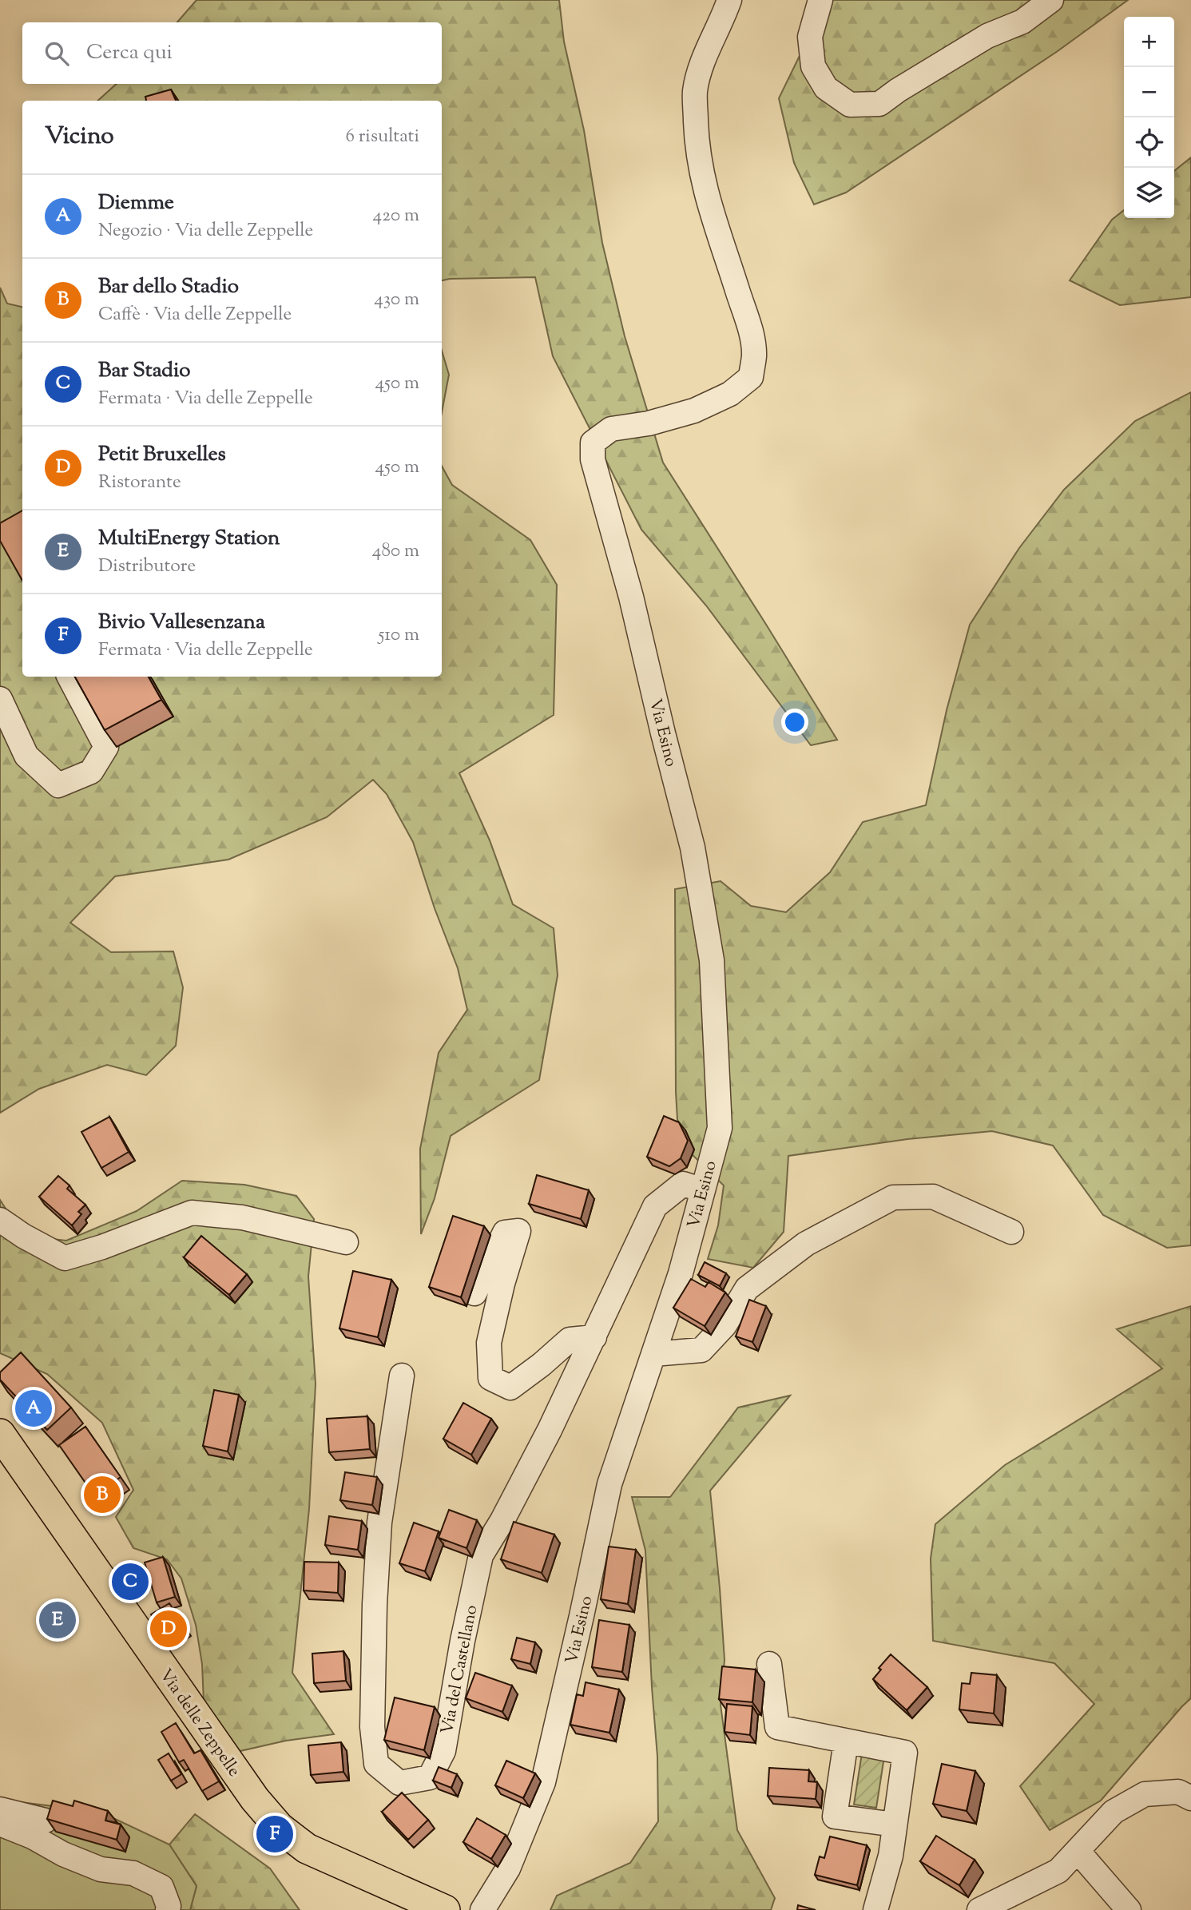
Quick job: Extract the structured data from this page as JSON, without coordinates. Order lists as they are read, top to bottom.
{
  "streets": {
    "main road": ["Via delle Zeppelle"],
    "street": ["Via Esino", "Via del Castellano"]
  },
  "crossings": [
    ["Via Esino", "Via del Castellano"]
  ],
  "page": {
    "map_buttons": ["+", "−"],
    "search": "Cerca qui",
    "heading": ["Vicino", "6 risultati"],
    "list": [
      {
        "mark": "A",
        "name": "Diemme",
        "note": "Negozio · Via delle Zeppelle",
        "value": "420 m"
      },
      {
        "mark": "B",
        "name": "Bar dello Stadio",
        "note": "Caffè · Via delle Zeppelle",
        "value": "430 m"
      },
      {
        "mark": "C",
        "name": "Bar Stadio",
        "note": "Fermata · Via delle Zeppelle",
        "value": "450 m"
      },
      {
        "mark": "D",
        "name": "Petit Bruxelles",
        "note": "Ristorante",
        "value": "450 m"
      },
      {
        "mark": "E",
        "name": "MultiEnergy Station",
        "note": "Distributore",
        "value": "480 m"
      },
      {
        "mark": "F",
        "name": "Bivio Vallesenzana",
        "note": "Fermata · Via delle Zeppelle",
        "value": "510 m"
      }
    ],
    "pins": [
      "A",
      "B",
      "C",
      "E",
      "D",
      "F"
    ]
  }
}
